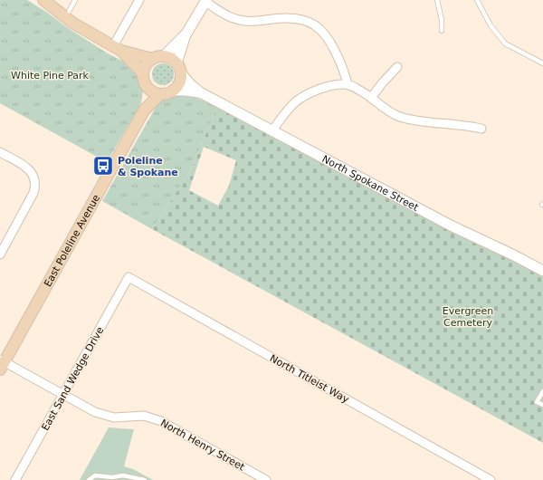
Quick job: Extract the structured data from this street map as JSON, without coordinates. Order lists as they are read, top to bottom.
{
  "streets": {
    "main road": ["East Poleline Avenue"],
    "street": [
      "North Spokane Street",
      "East Sand Wedge Drive",
      "North Titleist Way",
      "North Henry Street"
    ]
  },
  "crossings": [
    ["North Spokane Street", "East Poleline Avenue"],
    ["East Poleline Avenue", "North Henry Street"],
    ["East Sand Wedge Drive", "North Titleist Way"],
    ["East Sand Wedge Drive", "North Henry Street"]
  ],
  "parks": ["White Pine Park", "Evergreen Cemetery"],
  "places": {
    "bus stop": ["Poleline & Spokane"]
  }
}
